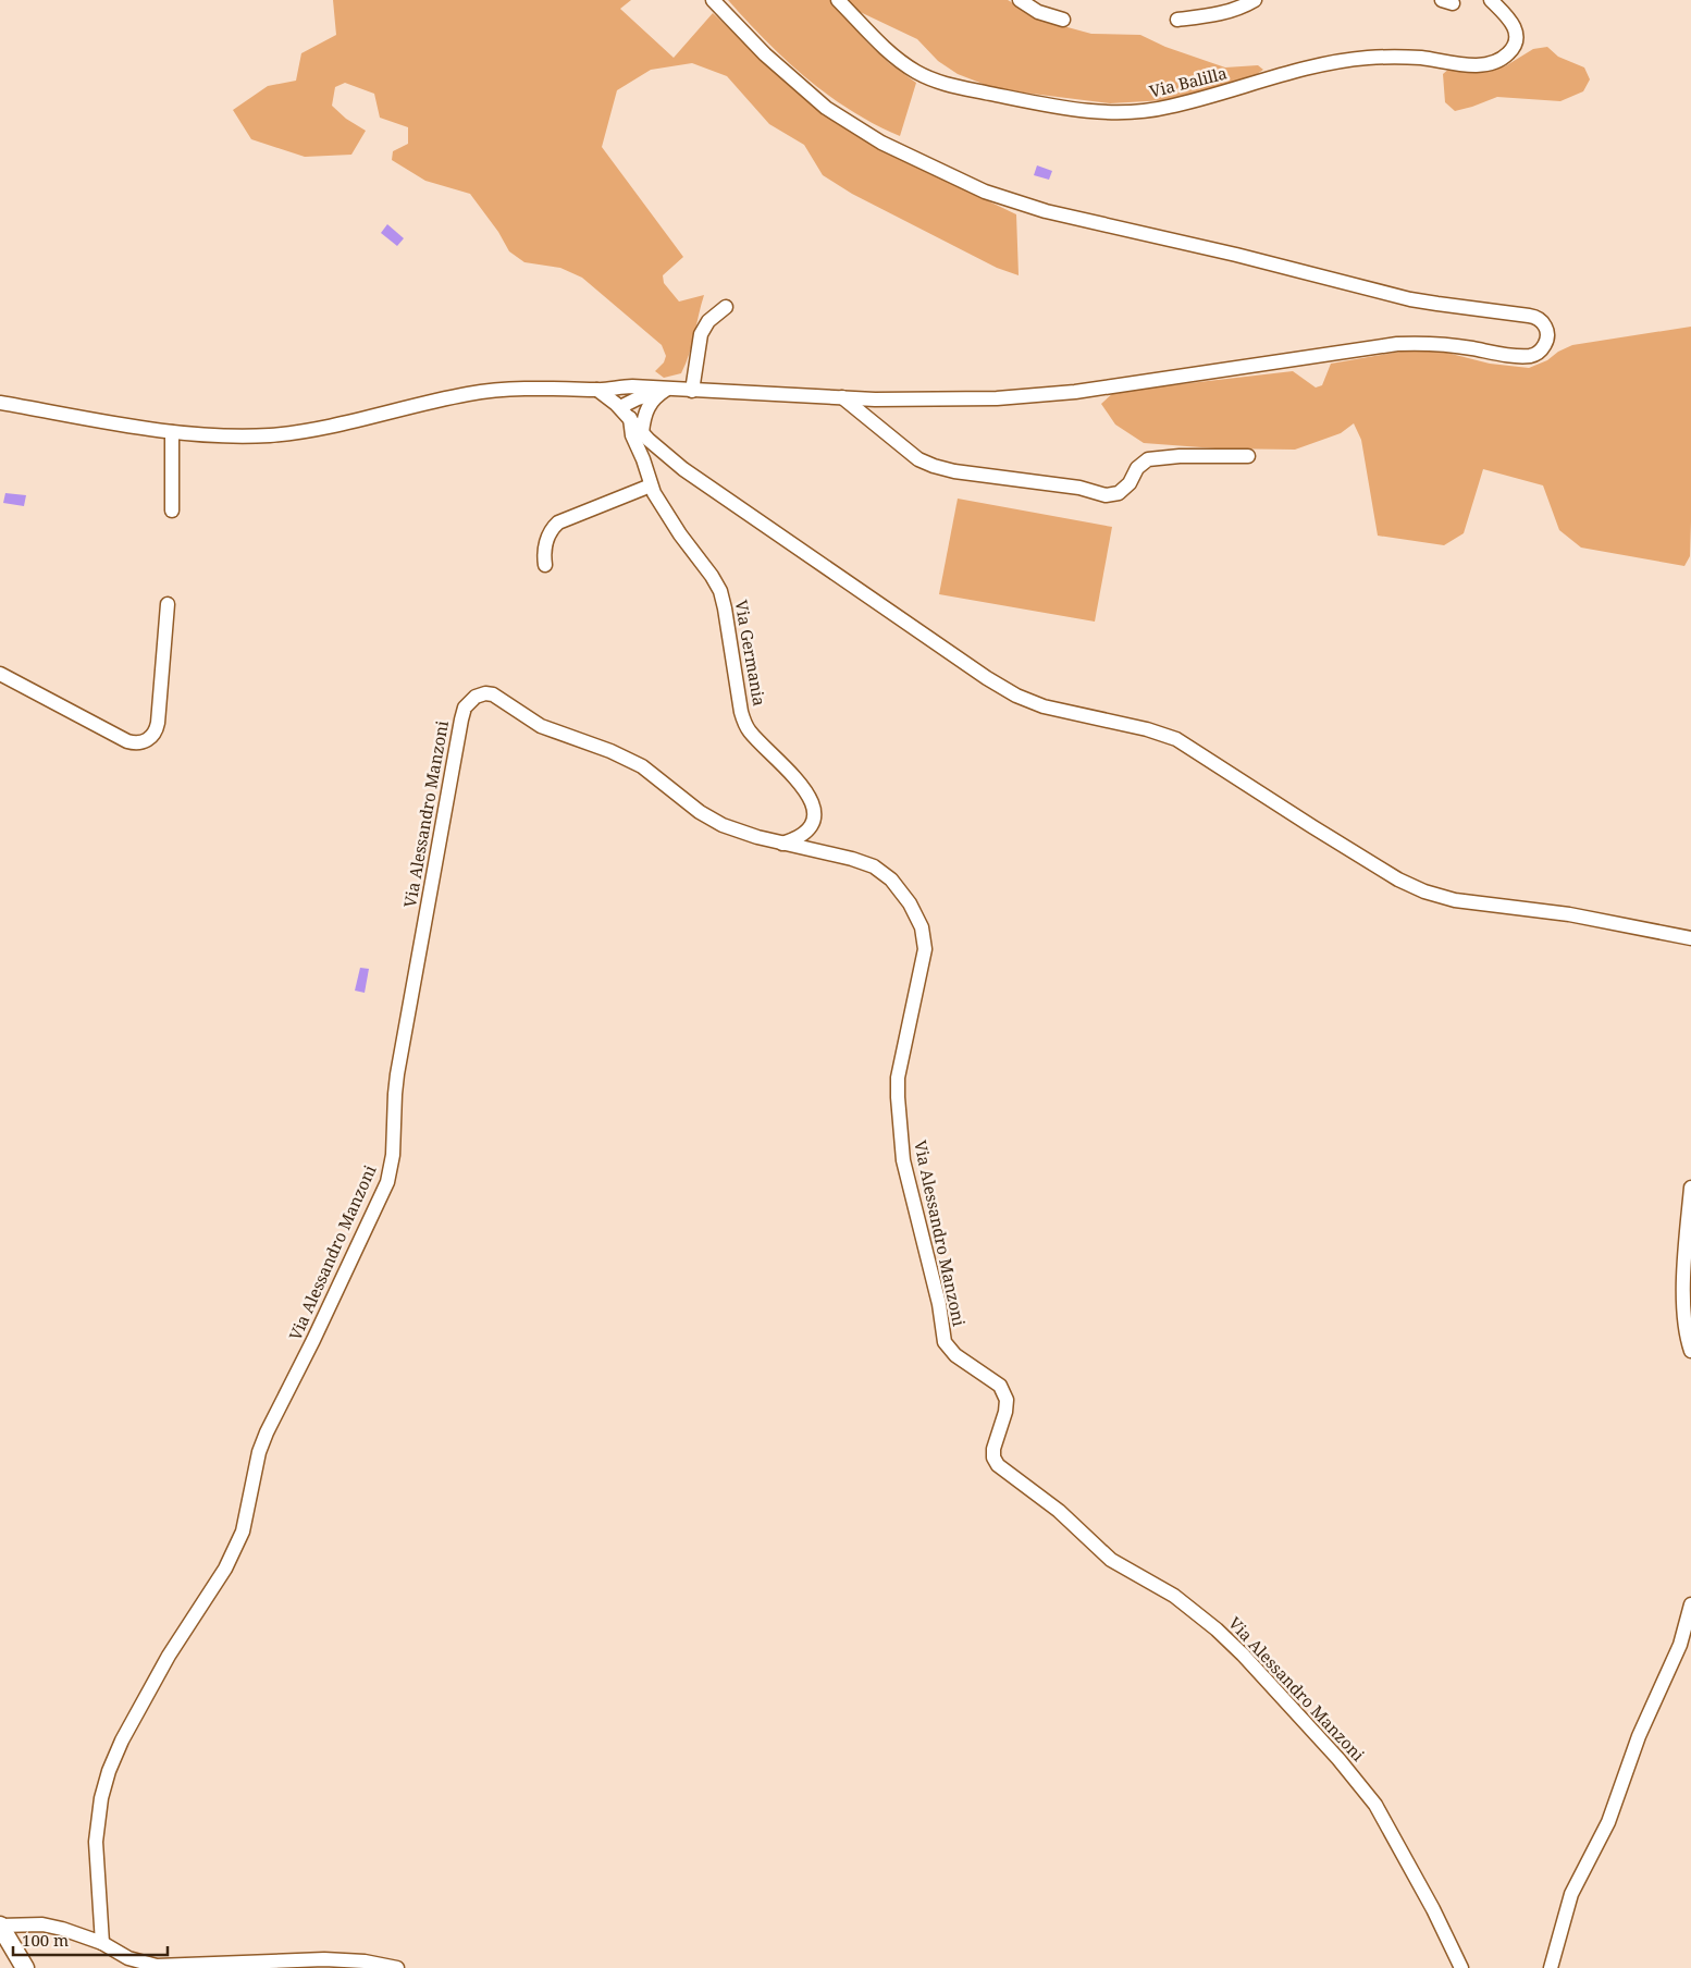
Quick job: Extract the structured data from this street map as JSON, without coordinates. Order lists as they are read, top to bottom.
{
  "streets": {
    "street": ["Via Balilla", "Via Germania", "Via Alessandro Manzoni"]
  },
  "crossings": [
    ["Via Germania", "Via Alessandro Manzoni"]
  ],
  "scale_bar": "100 m"
}
